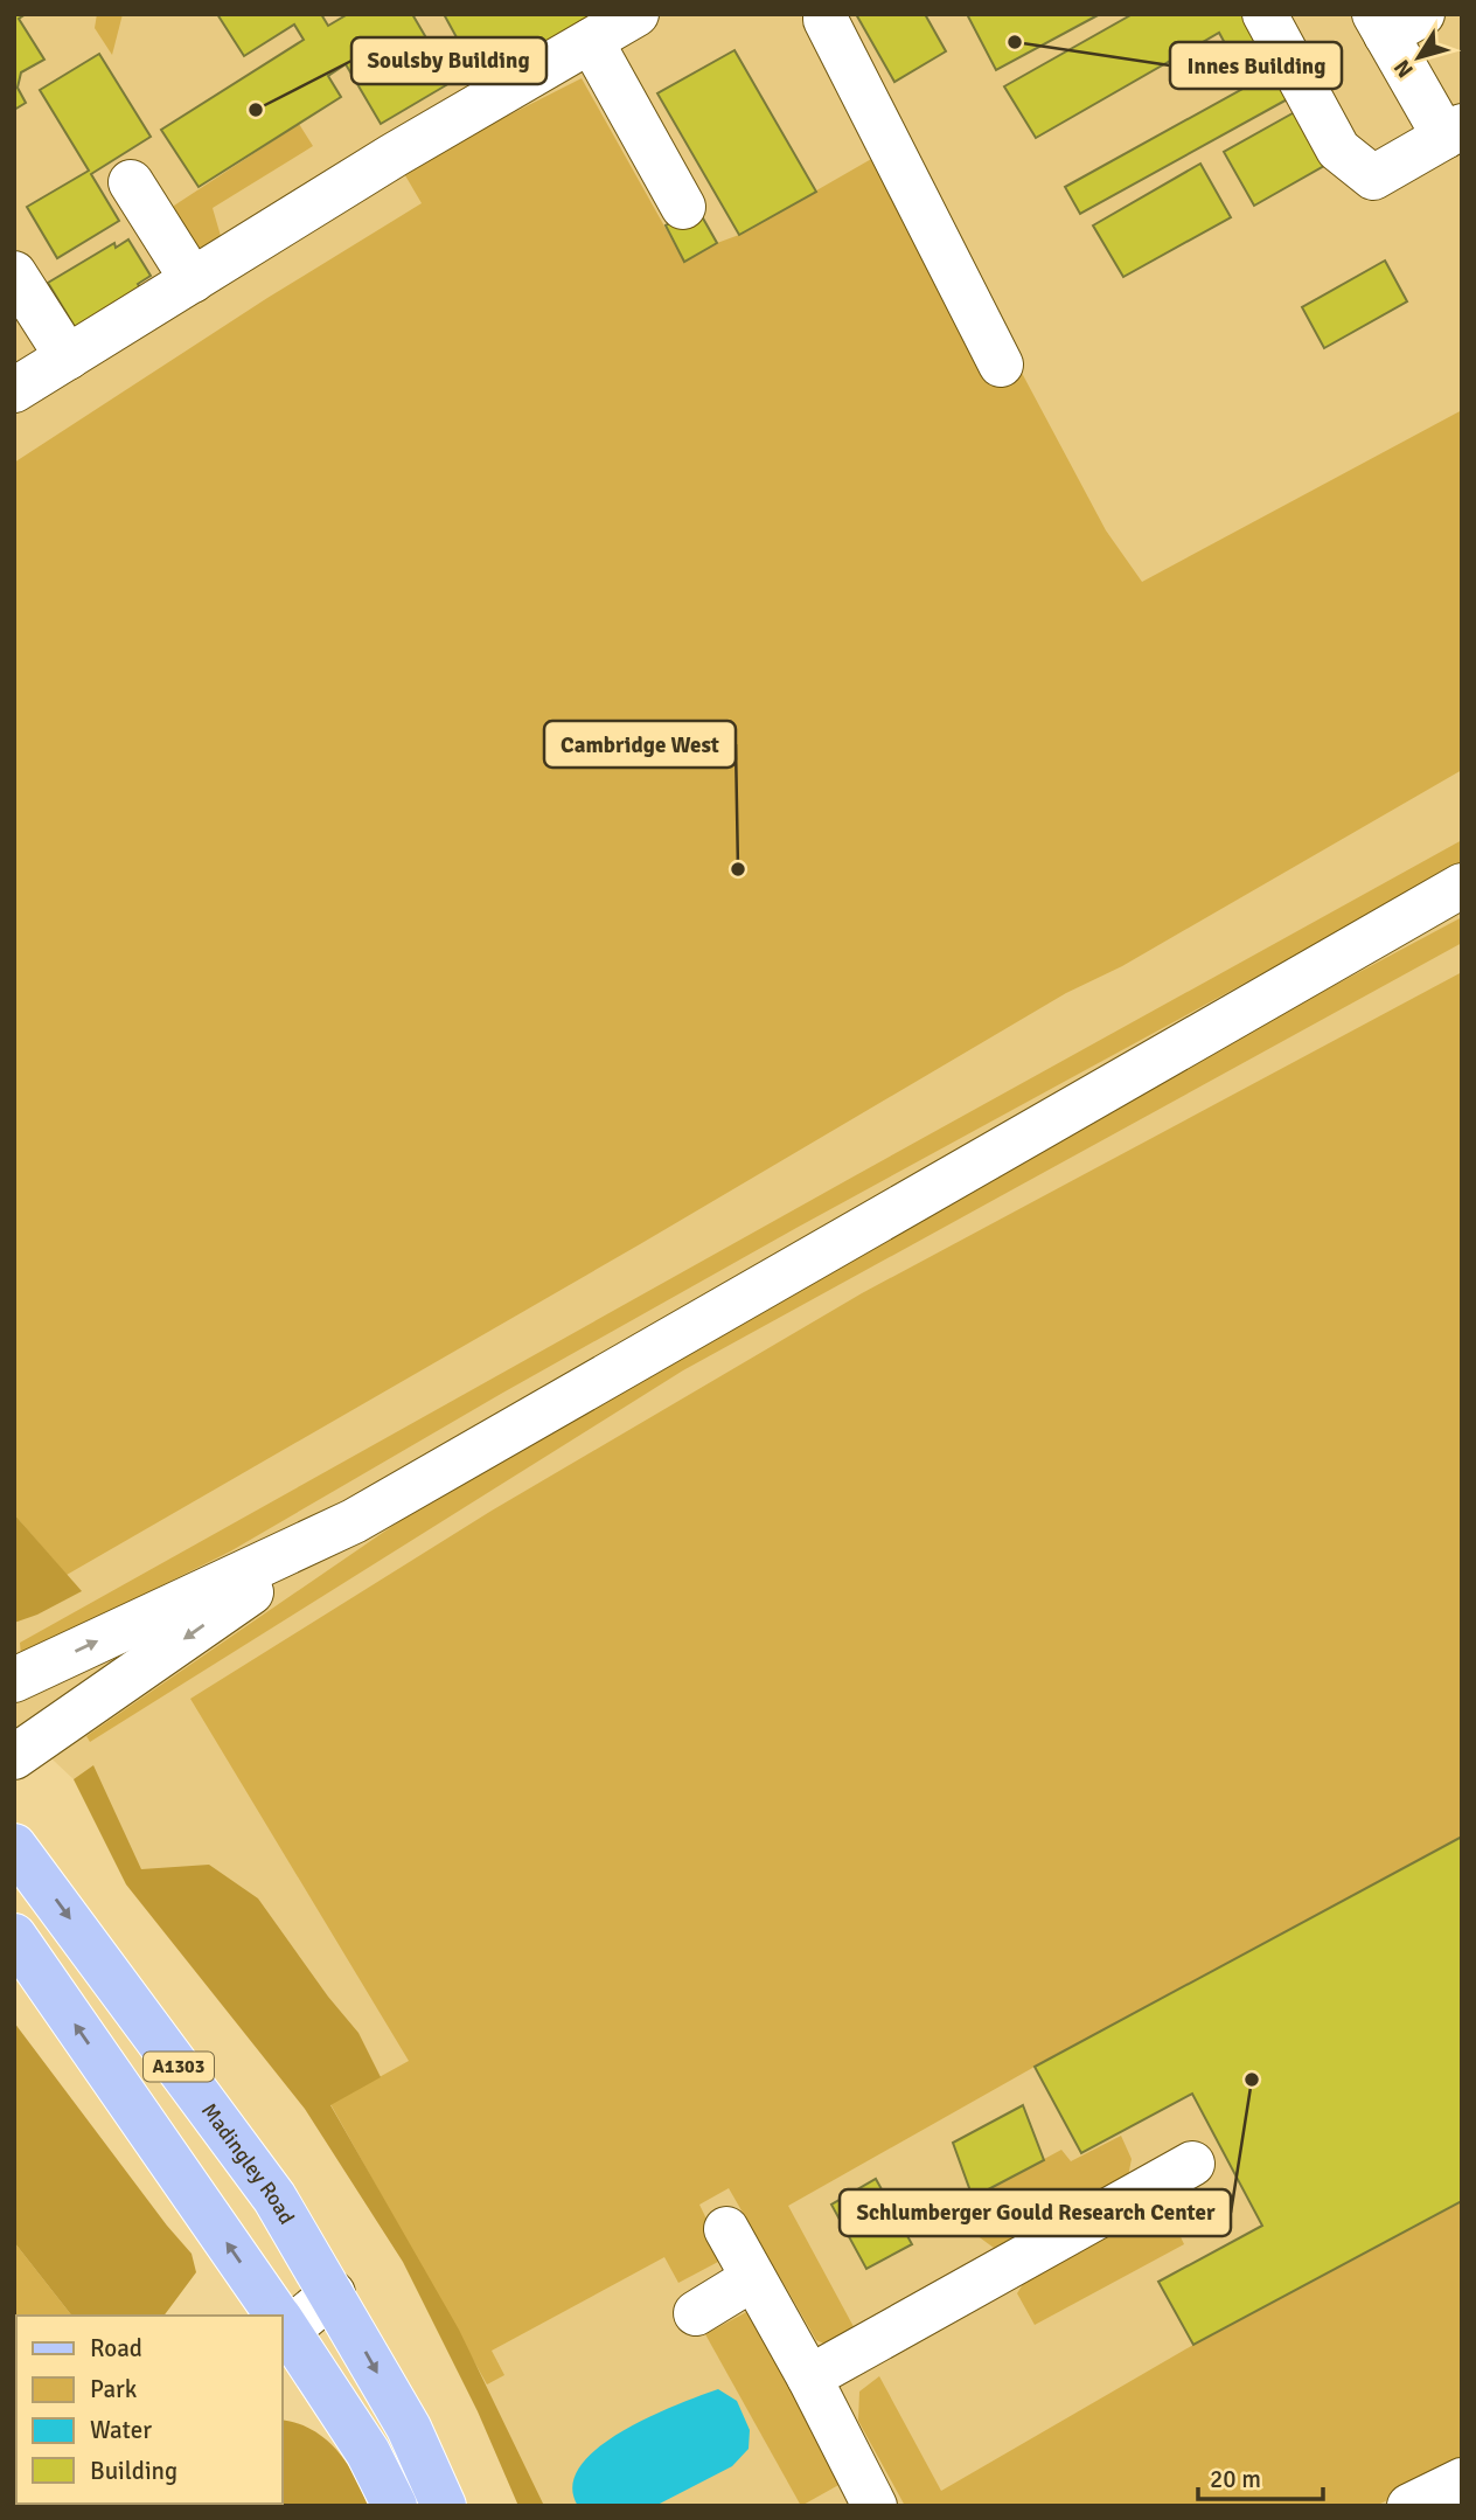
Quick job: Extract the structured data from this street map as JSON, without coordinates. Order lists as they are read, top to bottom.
{
  "streets": {
    "main road": ["A1303", "Madingley Road"]
  },
  "places": [
    "Innes Building",
    "Soulsby Building",
    "Cambridge West",
    "Schlumberger Gould Research Center"
  ],
  "legend": [
    "Road",
    "Park",
    "Water",
    "Building"
  ],
  "scale_bar": "20 m",
  "north": "bottom left"
}
